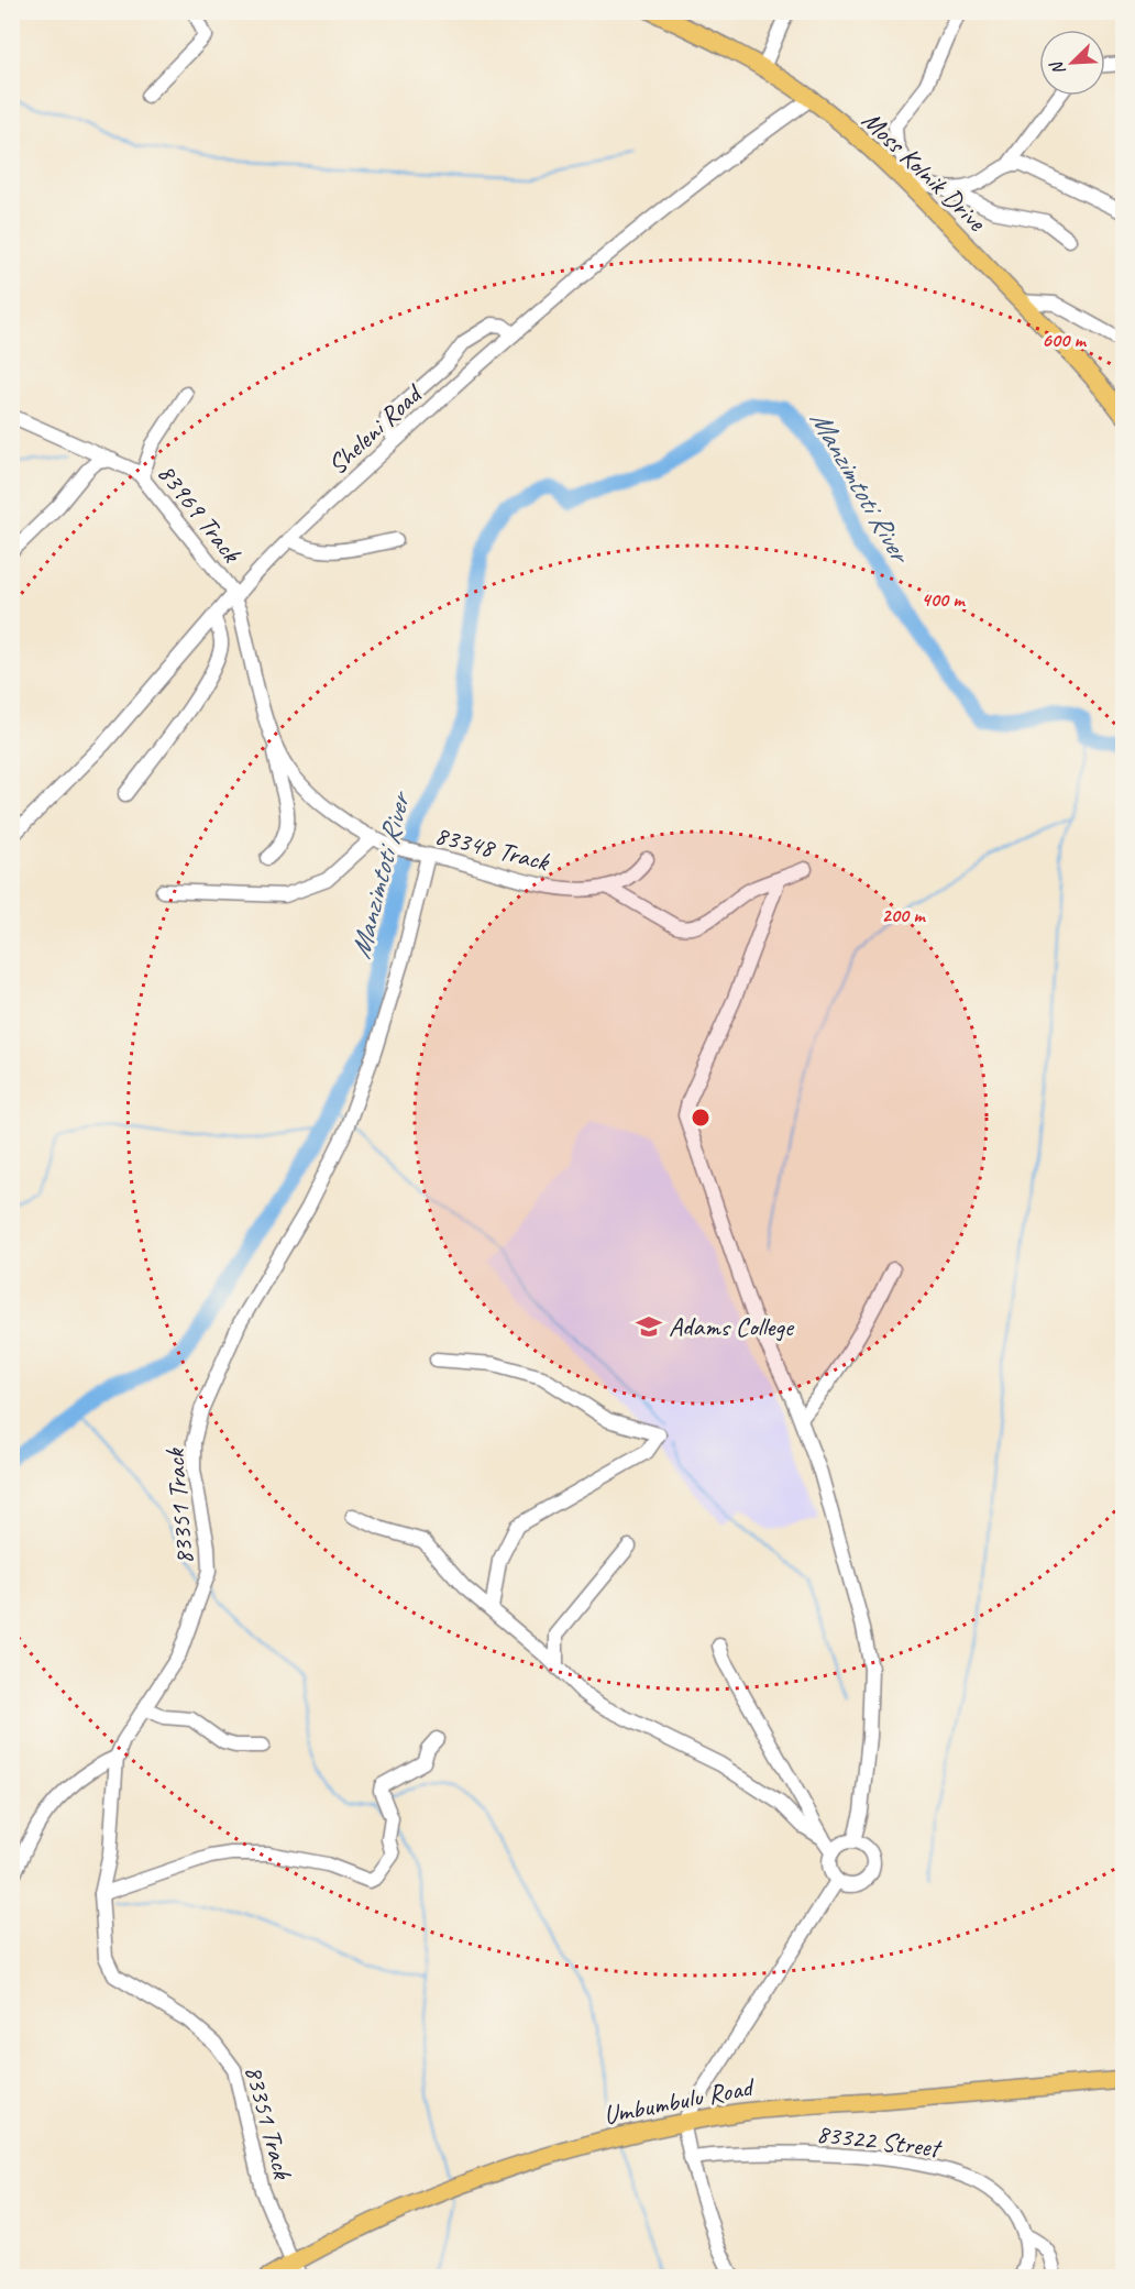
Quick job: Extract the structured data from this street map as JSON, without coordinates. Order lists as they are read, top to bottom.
{
  "streets": {
    "main road": ["Moss Kolnik Drive", "Umbumbulu Road"],
    "street": [
      "Sheleni Road",
      "83969 Track",
      "83348 Track",
      "83351 Track",
      "83322 Street"
    ]
  },
  "crossings": [
    ["Moss Kolnik Drive", "Sheleni Road"],
    ["Sheleni Road", "83969 Track"],
    ["Sheleni Road", "83348 Track"],
    ["83969 Track", "83348 Track"],
    ["83348 Track", "83351 Track"],
    ["83351 Track", "Umbumbulu Road"]
  ],
  "water": ["Manzimtoti River"],
  "places": {
    "school or university": ["Adams College"]
  },
  "north": "bottom left",
  "rings": ["600 m", "400 m", "200 m"]
}
